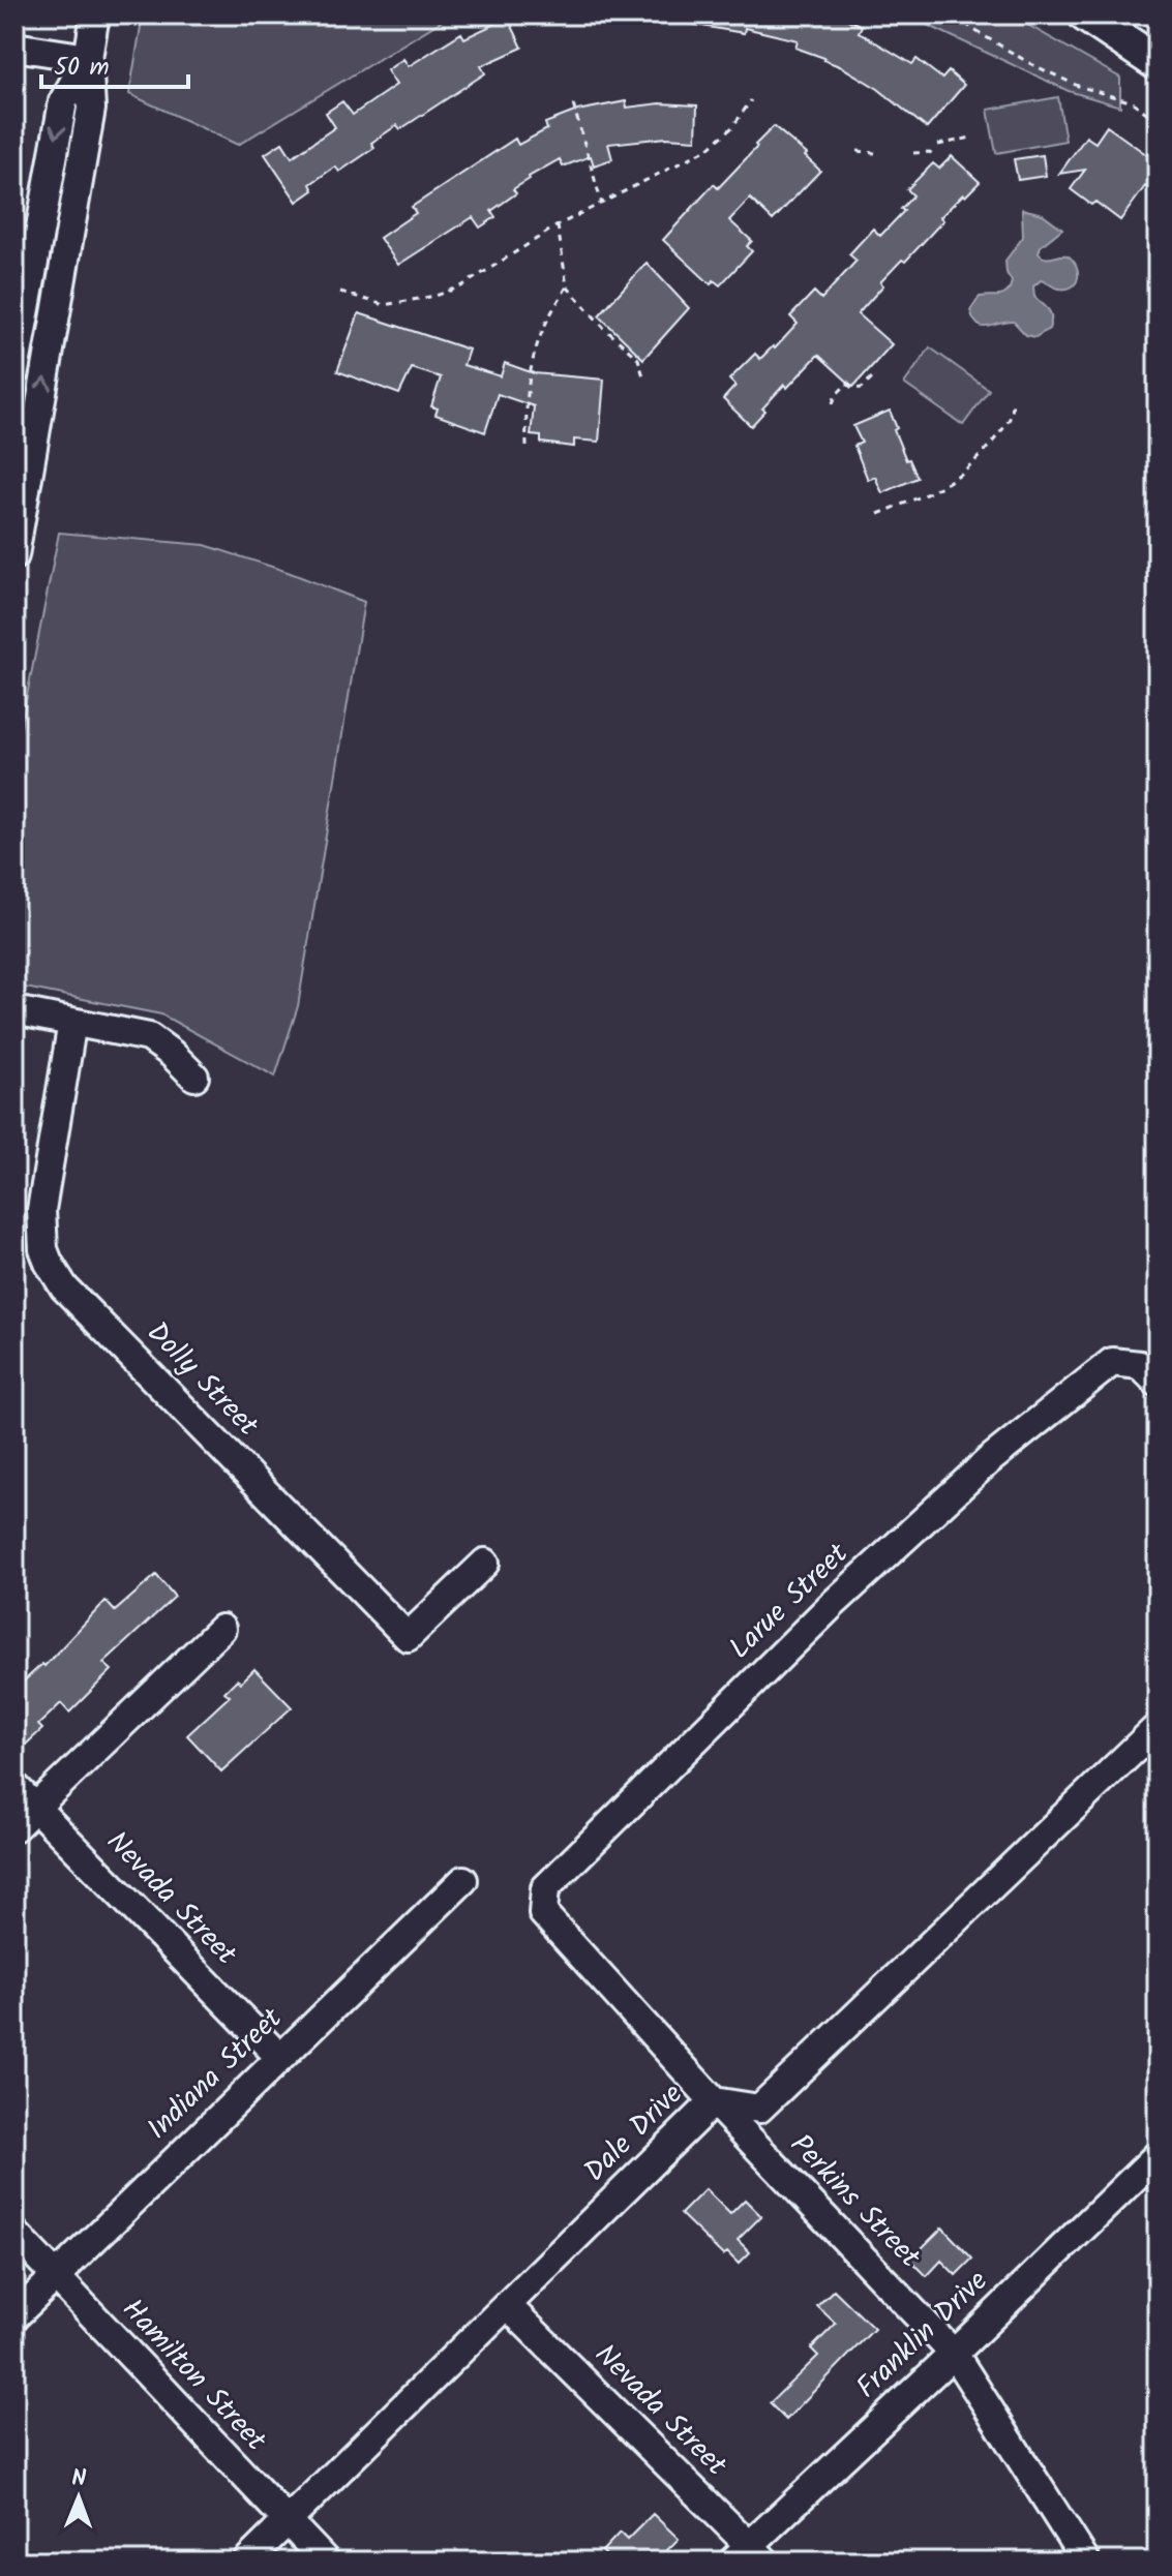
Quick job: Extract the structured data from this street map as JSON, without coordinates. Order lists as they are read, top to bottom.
{
  "streets": {
    "street": [
      "Dolly Street",
      "Larue Street",
      "Nevada Street",
      "Indiana Street",
      "Dale Drive",
      "Perkins Street",
      "Franklin Drive",
      "Hamilton Street"
    ]
  },
  "crossings": [
    ["Larue Street", "Perkins Street"],
    ["Nevada Street", "Indiana Street"],
    ["Nevada Street", "Dale Drive"],
    ["Nevada Street", "Franklin Drive"],
    ["Indiana Street", "Hamilton Street"],
    ["Dale Drive", "Perkins Street"],
    ["Dale Drive", "Hamilton Street"],
    ["Perkins Street", "Franklin Drive"]
  ],
  "scale_bar": "50 m",
  "north": "top"
}
